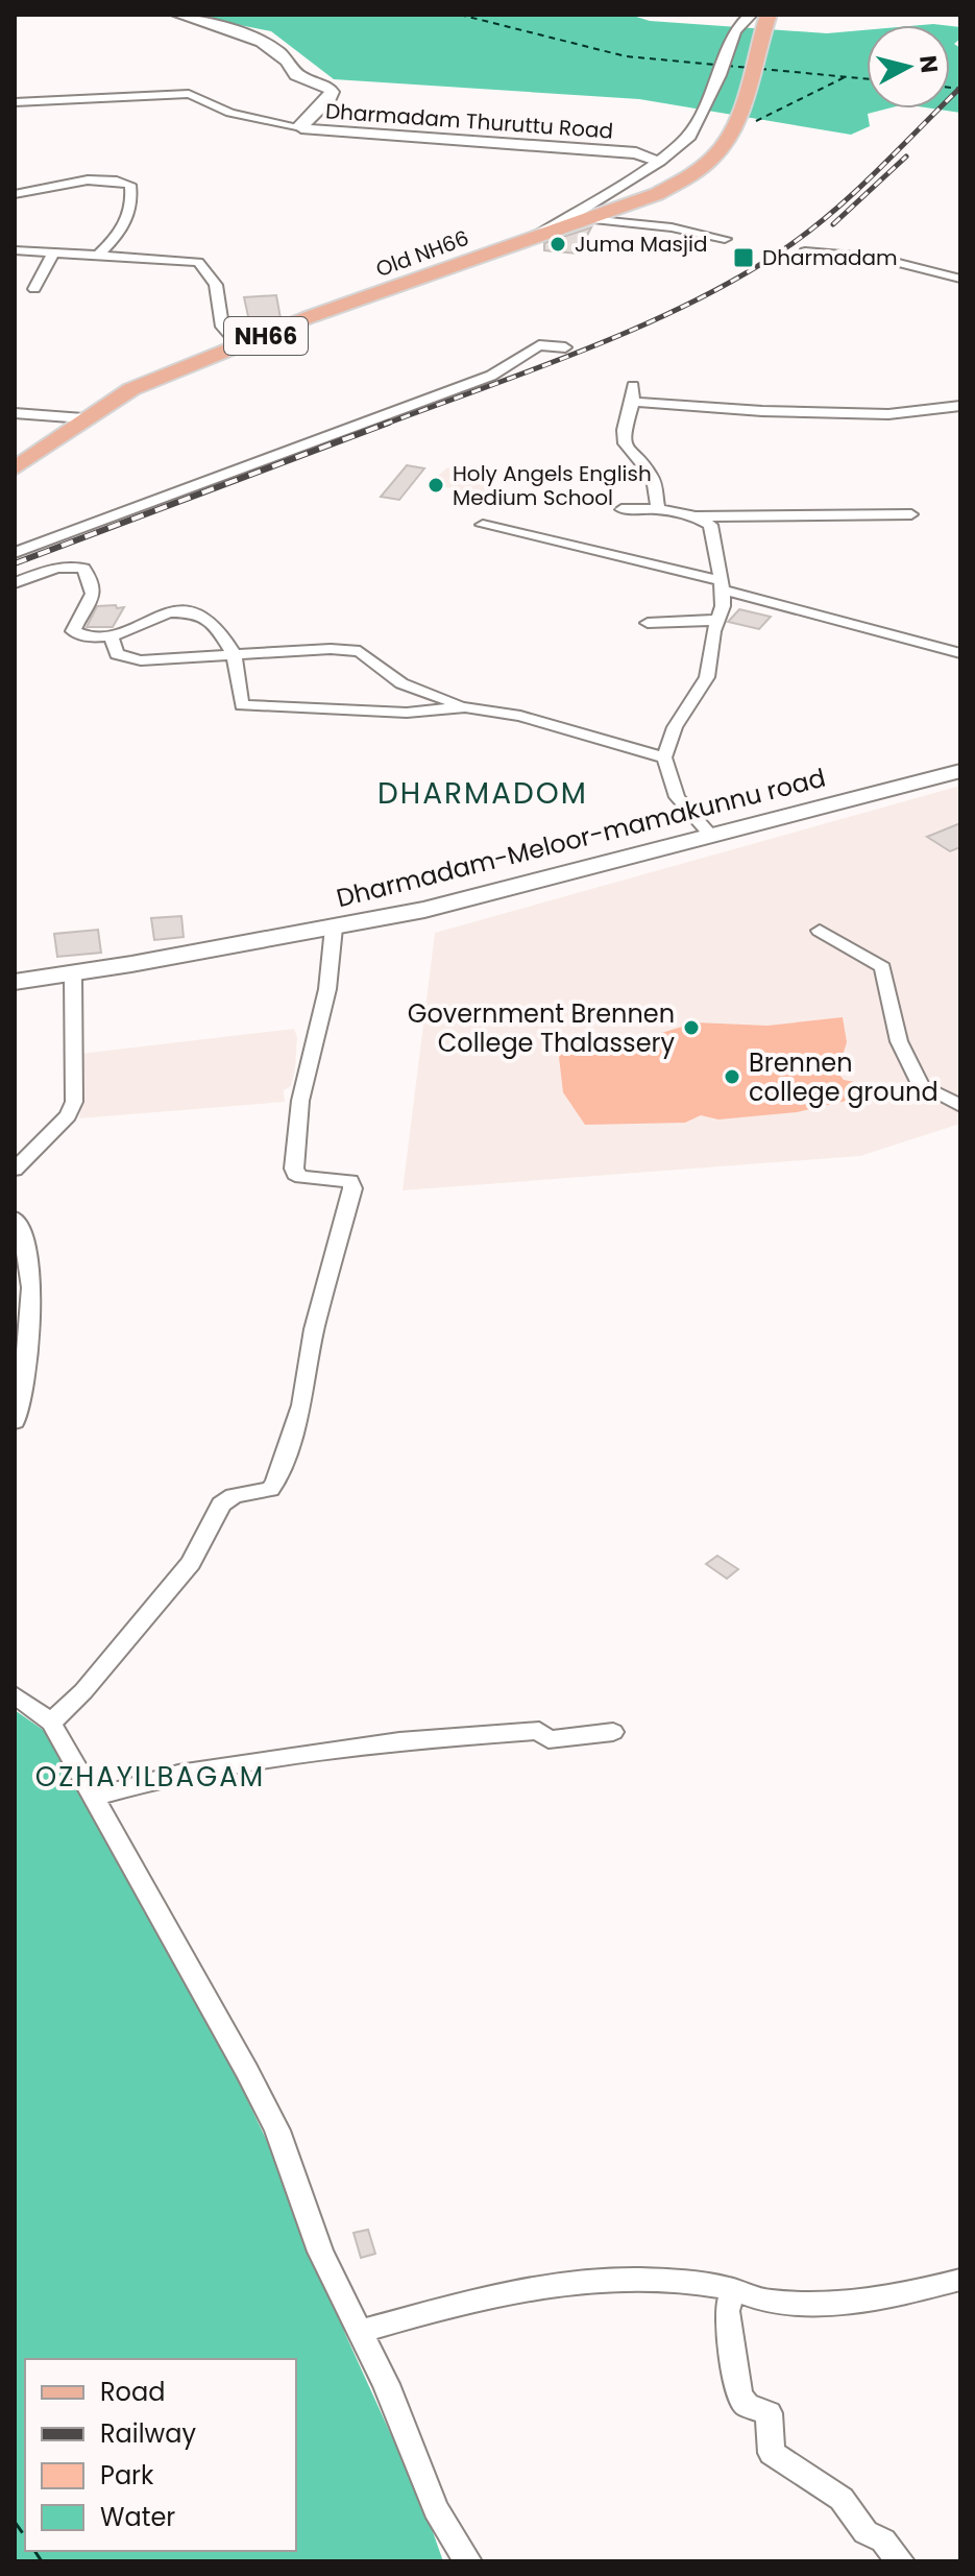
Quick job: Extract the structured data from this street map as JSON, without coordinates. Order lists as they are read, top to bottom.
{
  "streets": {
    "main road": [
      "Dharmadam Thuruttu Road",
      "Old NH66",
      "NH66",
      "Dharmadam-Meloor-mamakunnu road"
    ]
  },
  "districts": ["DHARMADOM", "OZHAYILBAGAM"],
  "places": {
    "other": [
      "Juma Masjid",
      "Holy Angels English Medium School",
      "Government Brennen College Thalassery",
      "Brennen college ground"
    ],
    "transit": ["Dharmadam"]
  },
  "legend": [
    "Road",
    "Railway",
    "Park",
    "Water"
  ],
  "north": "right"
}
